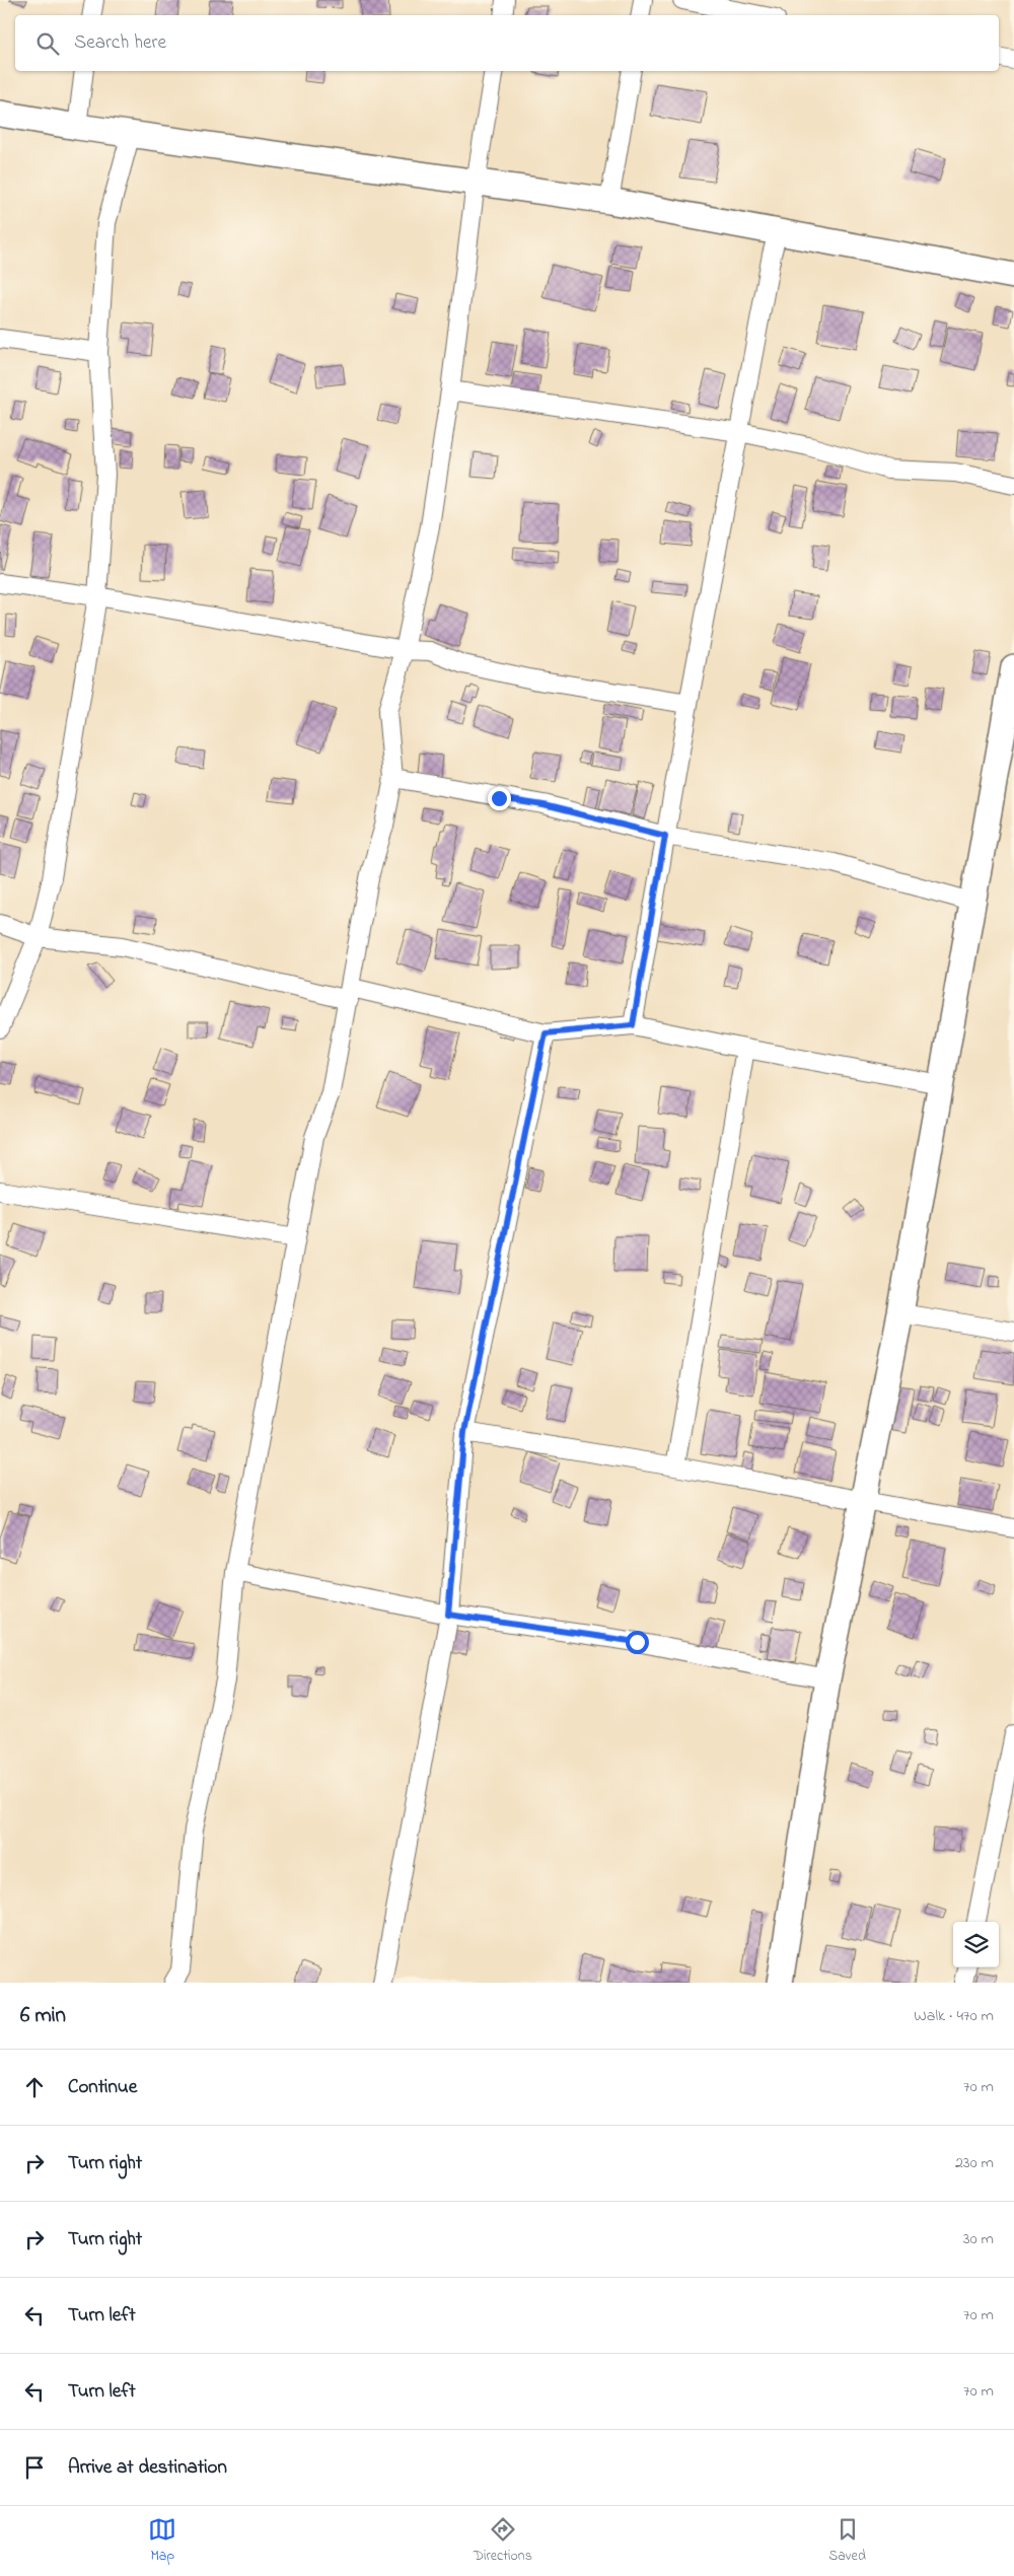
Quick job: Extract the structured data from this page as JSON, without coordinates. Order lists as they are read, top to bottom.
{
  "page": {
    "search": "Search here",
    "heading": ["6 min", "Walk · 470 m"],
    "list": [
      ["Continue", "70 m"],
      ["Turn right", "230 m"],
      ["Turn right", "30 m"],
      ["Turn left", "70 m"],
      ["Turn left", "70 m"],
      "Arrive at destination"
    ],
    "nav": ["Map", "Directions", "Saved"]
  }
}
